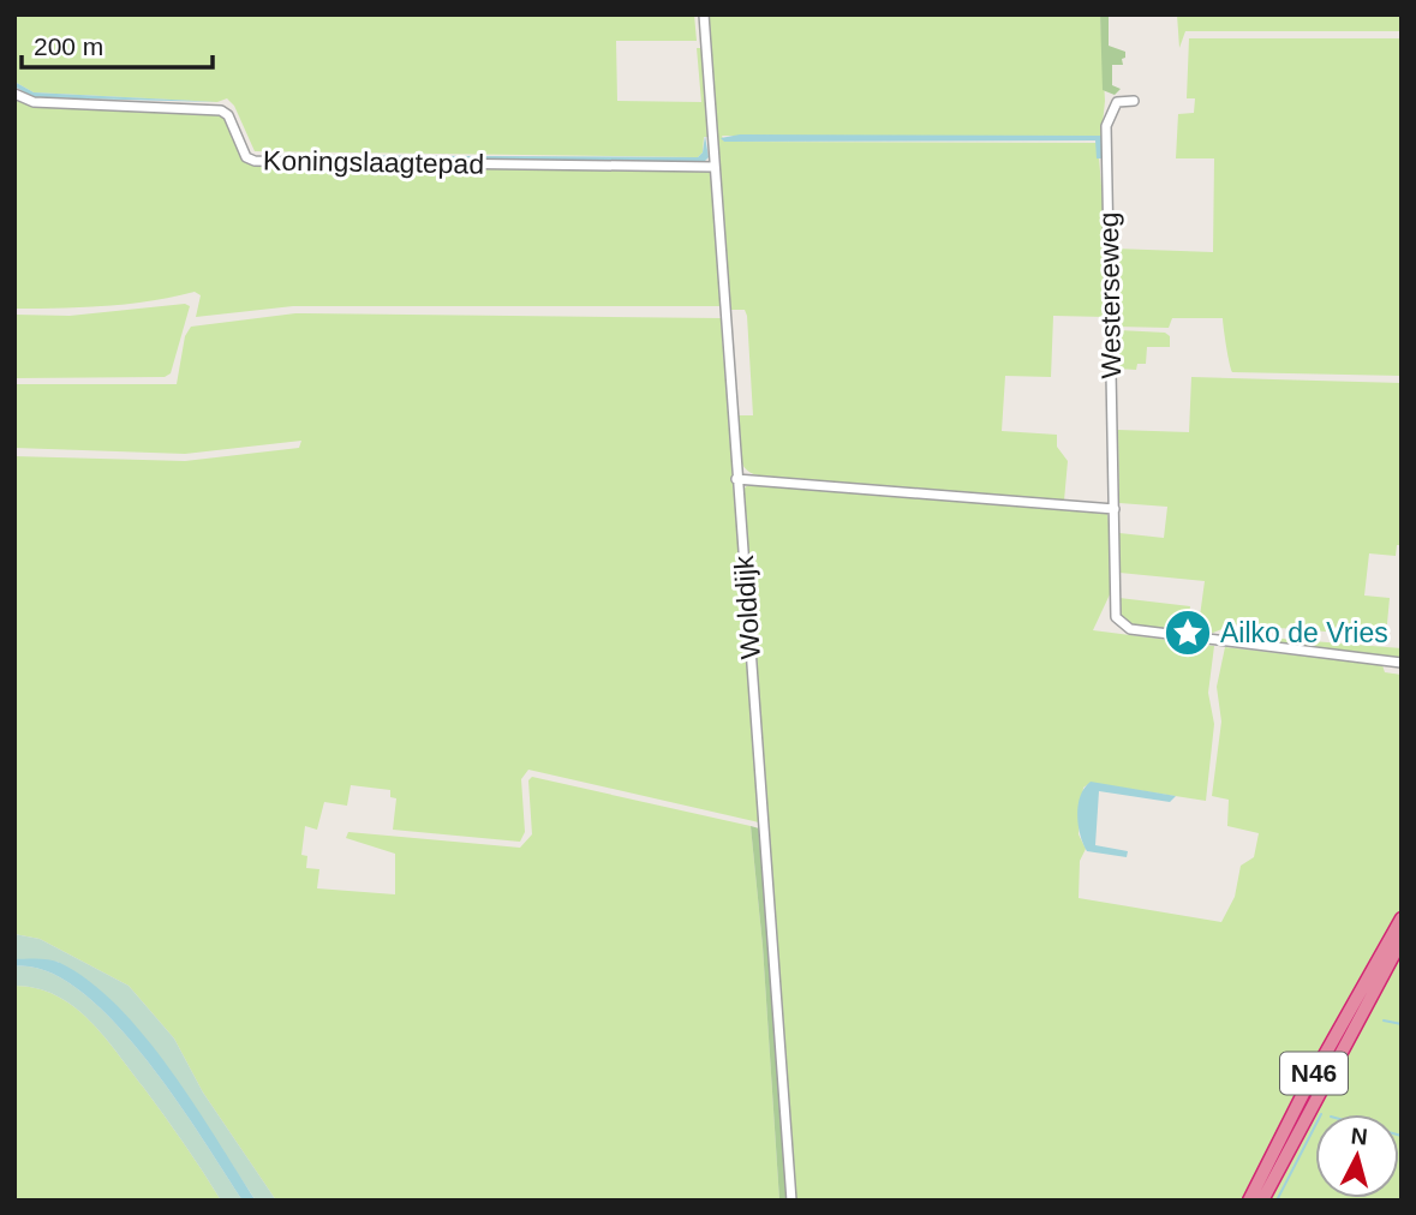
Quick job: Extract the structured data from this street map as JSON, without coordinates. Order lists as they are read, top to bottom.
{
  "streets": {
    "highway": ["N46"],
    "street": ["Koningslaagtepad", "Westerseweg", "Wolddijk"]
  },
  "crossings": [
    ["Koningslaagtepad", "Wolddijk"]
  ],
  "places": {
    "place": ["Ailko de Vries"]
  },
  "scale_bar": "200 m",
  "north": "top"
}
